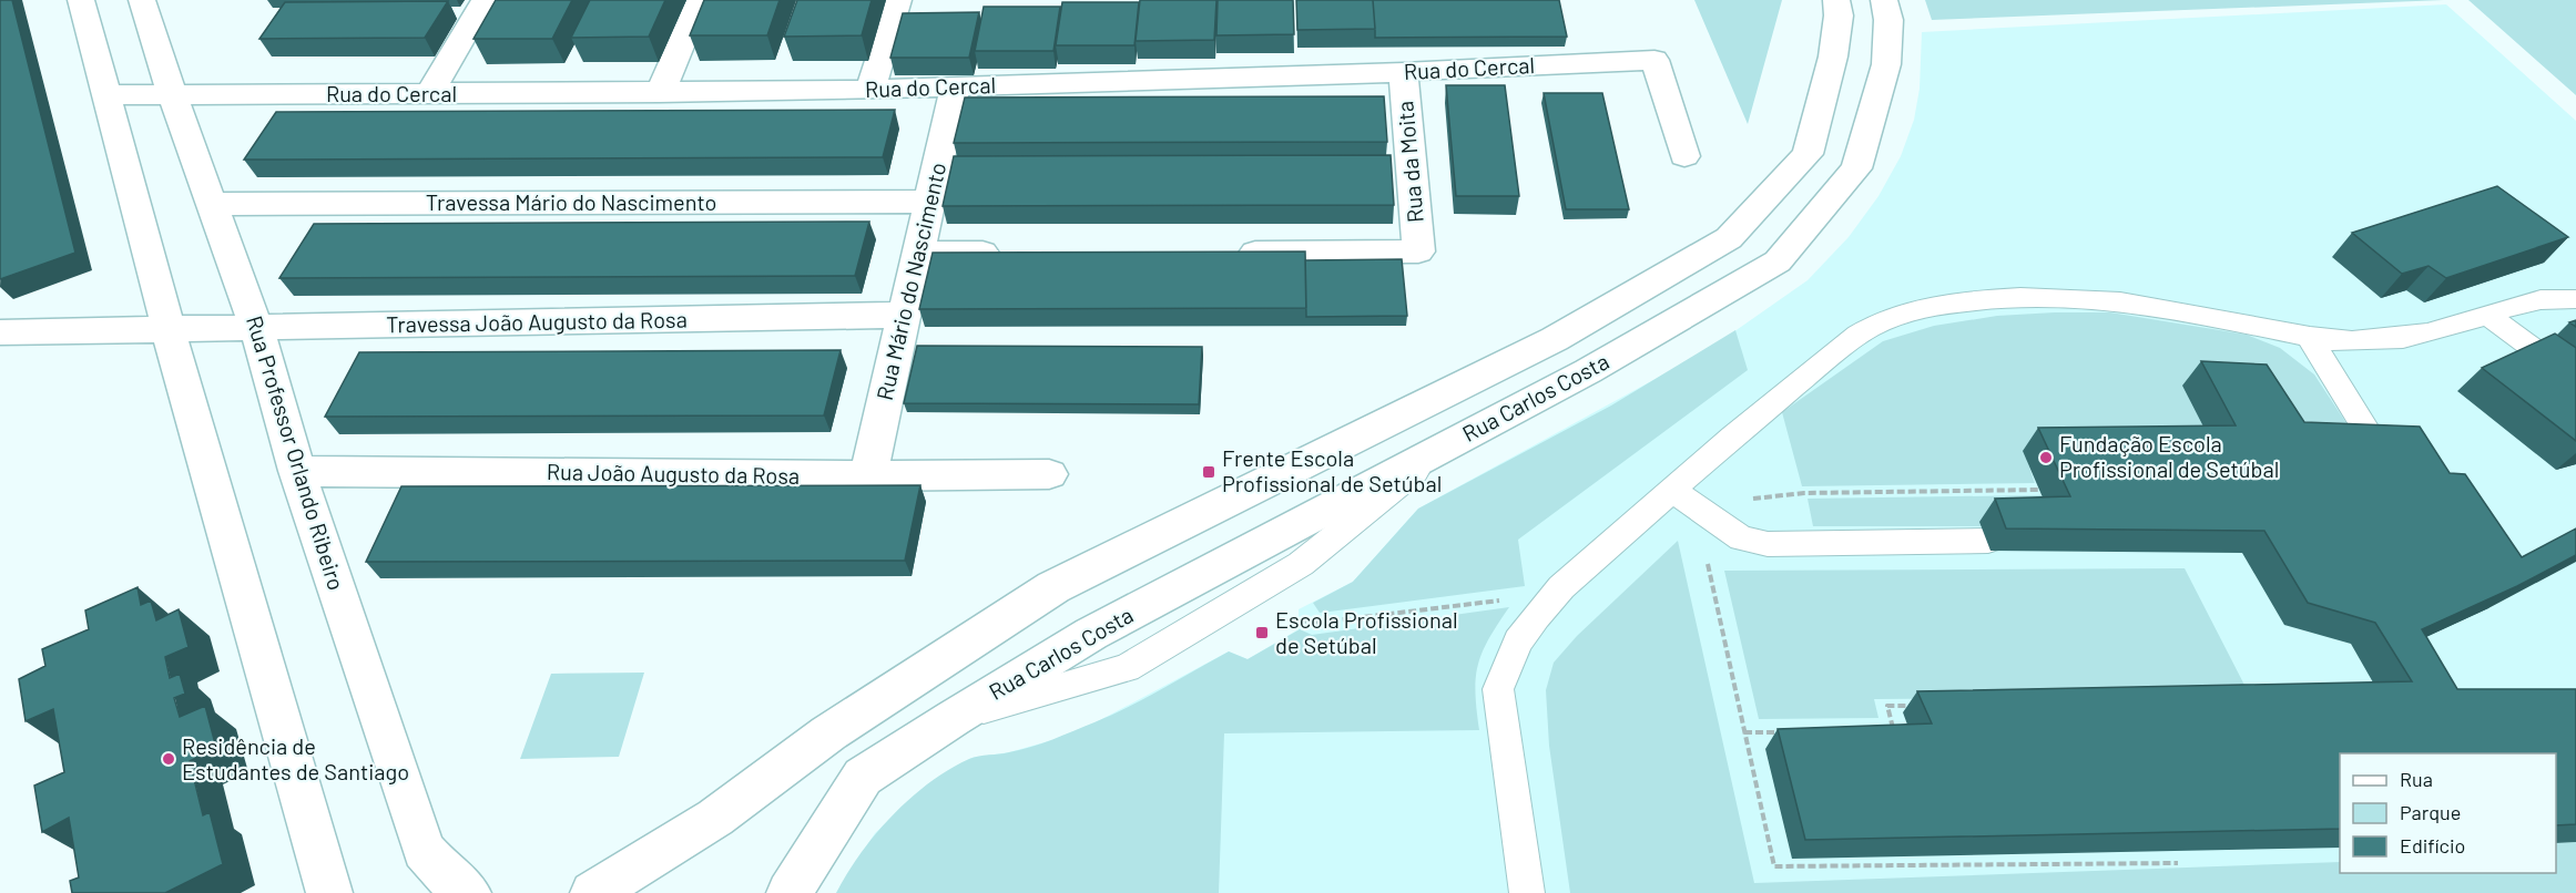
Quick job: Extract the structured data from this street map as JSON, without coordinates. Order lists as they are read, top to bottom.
{
  "streets": {
    "street": [
      "Rua do Cercal",
      "Rua da Moita",
      "Travessa Mário do Nascimento",
      "Rua Mário do Nascimento",
      "Travessa João Augusto da Rosa",
      "Rua Carlos Costa",
      "Rua Professor Orlando Ribeiro",
      "Rua João Augusto da Rosa"
    ]
  },
  "crossings": [
    ["Rua do Cercal", "Rua da Moita"],
    ["Rua do Cercal", "Rua Mário do Nascimento"],
    ["Rua do Cercal", "Rua Professor Orlando Ribeiro"],
    ["Travessa Mário do Nascimento", "Rua Mário do Nascimento"],
    ["Travessa Mário do Nascimento", "Rua Professor Orlando Ribeiro"],
    ["Rua Mário do Nascimento", "Travessa João Augusto da Rosa"],
    ["Rua Mário do Nascimento", "Rua João Augusto da Rosa"],
    ["Travessa João Augusto da Rosa", "Rua Professor Orlando Ribeiro"],
    ["Rua Professor Orlando Ribeiro", "Rua João Augusto da Rosa"]
  ],
  "places": {
    "other": ["Fundação Escola Profissional de Setúbal", "Residência de Estudantes de Santiago"],
    "transit": ["Frente Escola Profissional de Setúbal", "Escola Profissional de Setúbal"]
  },
  "legend": ["Rua", "Parque", "Edifício"]
}
